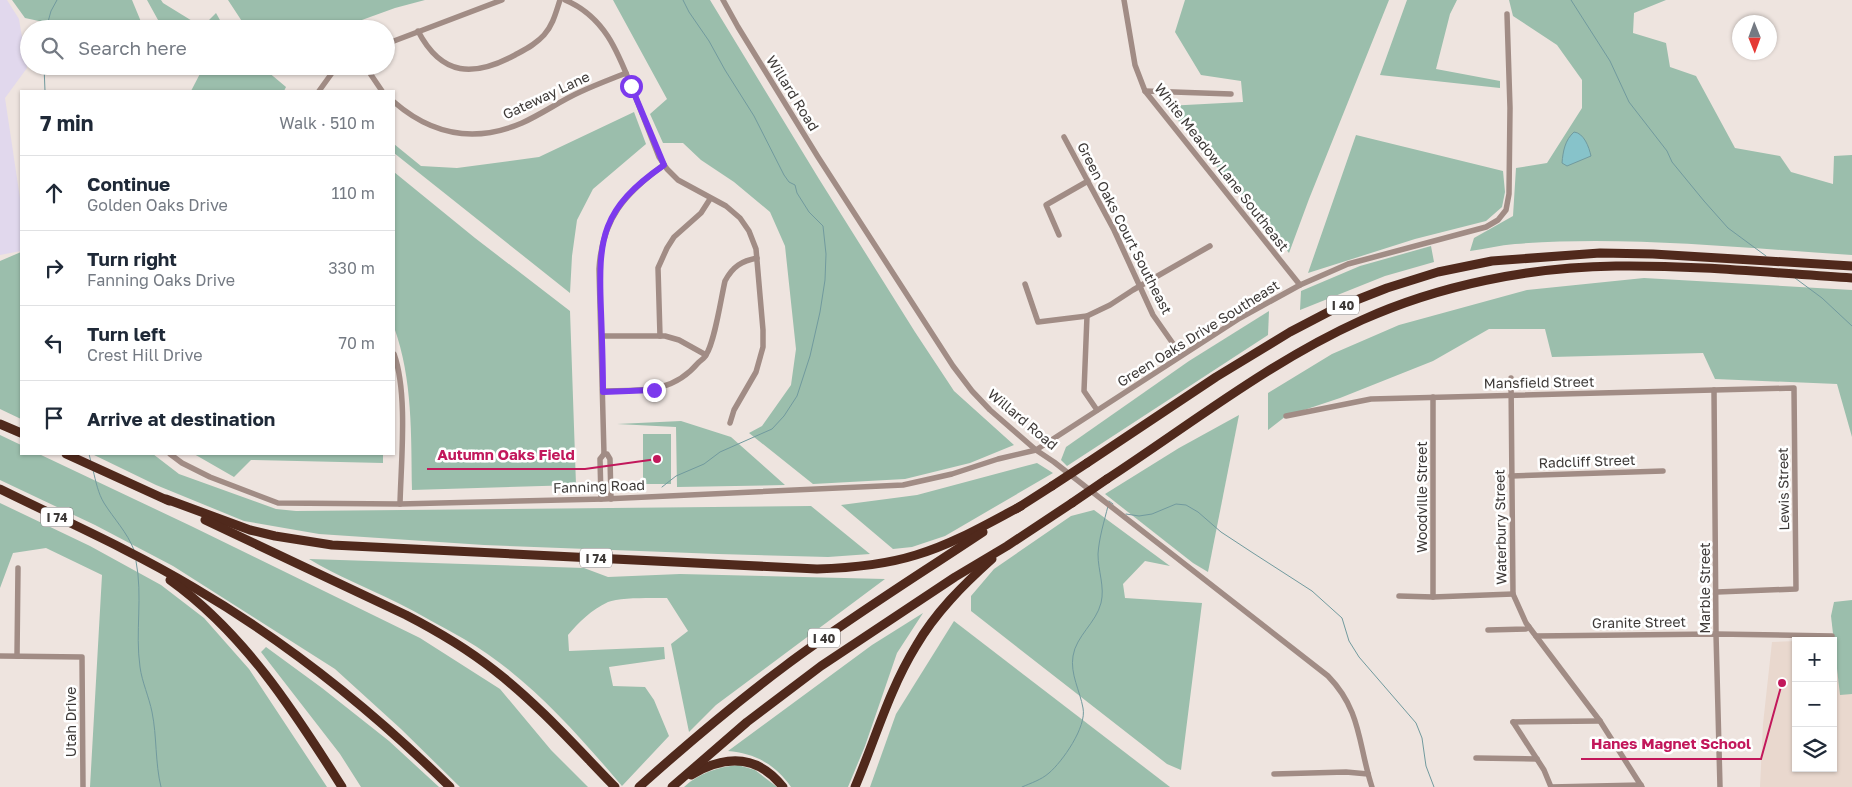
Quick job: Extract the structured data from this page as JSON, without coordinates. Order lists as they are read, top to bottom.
{
  "streets": {
    "highway": ["I 40", "I 74"],
    "street": [
      "Willard Road",
      "Gateway Lane",
      "White Meadow Lane Southeast",
      "Green Oaks Court Southeast",
      "Green Oaks Drive Southeast",
      "Mansfield Street",
      "Radcliff Street",
      "Fanning Road",
      "Lewis Street",
      "Woodville Street",
      "Waterbury Street",
      "Marble Street",
      "Granite Street",
      "Utah Drive"
    ]
  },
  "crossings": [
    ["Willard Road", "Green Oaks Drive Southeast"],
    ["Willard Road", "Fanning Road"],
    ["White Meadow Lane Southeast", "Green Oaks Drive Southeast"],
    ["Green Oaks Court Southeast", "Green Oaks Drive Southeast"],
    ["I 40", "I 74"],
    ["Green Oaks Drive Southeast", "Fanning Road"],
    ["Mansfield Street", "Lewis Street"],
    ["Mansfield Street", "Woodville Street"],
    ["Mansfield Street", "Waterbury Street"],
    ["Mansfield Street", "Marble Street"],
    ["Radcliff Street", "Waterbury Street"],
    ["Lewis Street", "Marble Street"],
    ["Waterbury Street", "Granite Street"],
    ["Marble Street", "Granite Street"]
  ],
  "places": ["Autumn Oaks Field", "Hanes Magnet School"],
  "north": "bottom",
  "page": {
    "search": "Search here",
    "heading": ["7 min", "Walk · 510 m"],
    "list": [
      ["Continue", "Golden Oaks Drive", "110 m"],
      ["Turn right", "Fanning Oaks Drive", "330 m"],
      ["Turn left", "Crest Hill Drive", "70 m"],
      "Arrive at destination"
    ],
    "map_buttons": ["+", "−"]
  }
}
